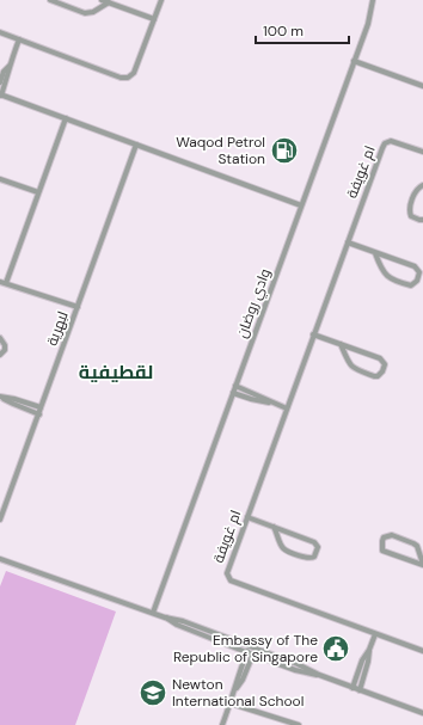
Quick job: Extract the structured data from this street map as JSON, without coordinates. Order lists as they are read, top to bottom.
{
  "streets": {
    "street": ["ام غويفة", "وادي روضان", "لبهرية"]
  },
  "districts": ["لقطيفية"],
  "places": {
    "fuel station": ["Waqod Petrol Station"],
    "public building": ["Embassy of The Republic of Singapore"],
    "school or university": ["Newton International School"]
  },
  "scale_bar": "100 m"
}
